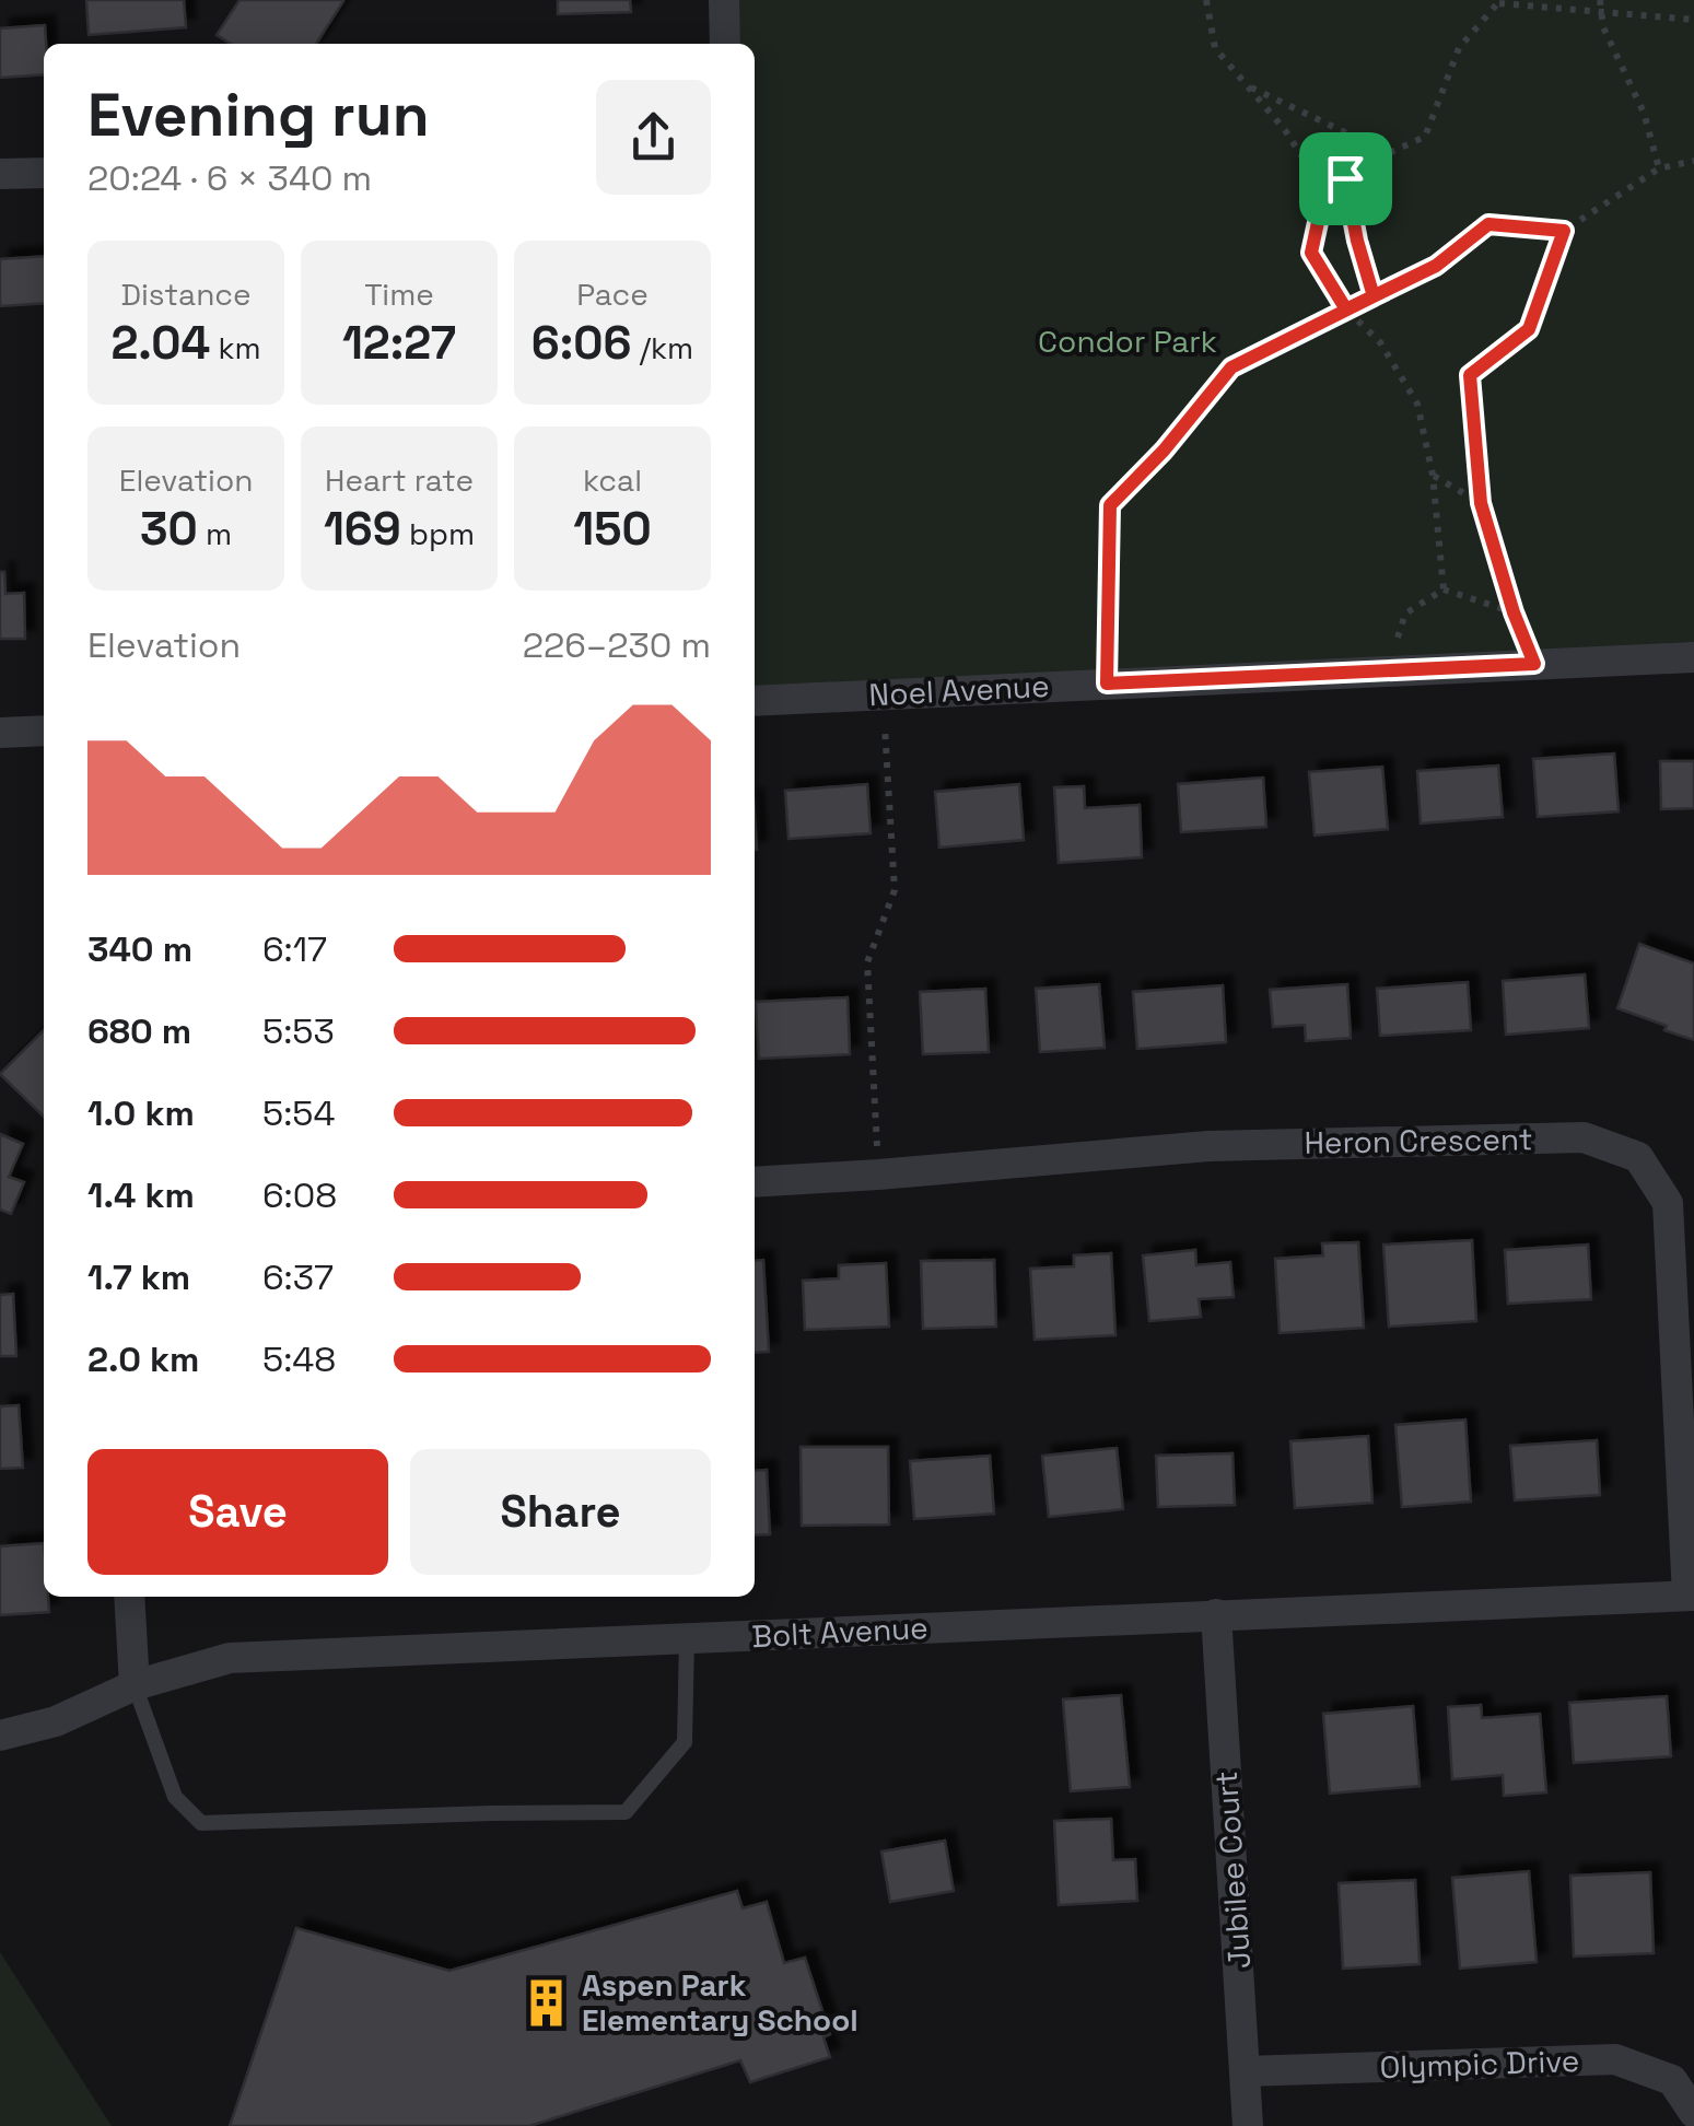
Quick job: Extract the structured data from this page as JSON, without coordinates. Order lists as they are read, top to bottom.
{
  "streets": {
    "street": [
      "Noel Avenue",
      "Heron Crescent",
      "Bolt Avenue",
      "Jubilee Court",
      "Olympic Drive"
    ]
  },
  "crossings": [
    ["Heron Crescent", "Bolt Avenue"],
    ["Bolt Avenue", "Jubilee Court"],
    ["Jubilee Court", "Olympic Drive"]
  ],
  "parks": ["Condor Park"],
  "places": {
    "building": ["Aspen Park Elementary School"]
  },
  "page": {
    "heading": ["Evening run", "20:24 · 6 × 340 m"],
    "stats": [
      ["Distance", "2.04 km"],
      ["Time", "12:27"],
      ["Pace", "6:06 /km"],
      ["Elevation", "30 m"],
      ["Heart rate", "169 bpm"],
      ["kcal", "150"]
    ],
    "chart": ["Elevation", "226–230 m"],
    "list": [
      {
        "name": "340 m",
        "note": "6:17"
      },
      {
        "name": "680 m",
        "note": "5:53"
      },
      {
        "name": "1.0 km",
        "note": "5:54"
      },
      {
        "name": "1.4 km",
        "note": "6:08"
      },
      {
        "name": "1.7 km",
        "note": "6:37"
      },
      {
        "name": "2.0 km",
        "note": "5:48"
      }
    ],
    "buttons": ["Save", "Share"]
  }
}
